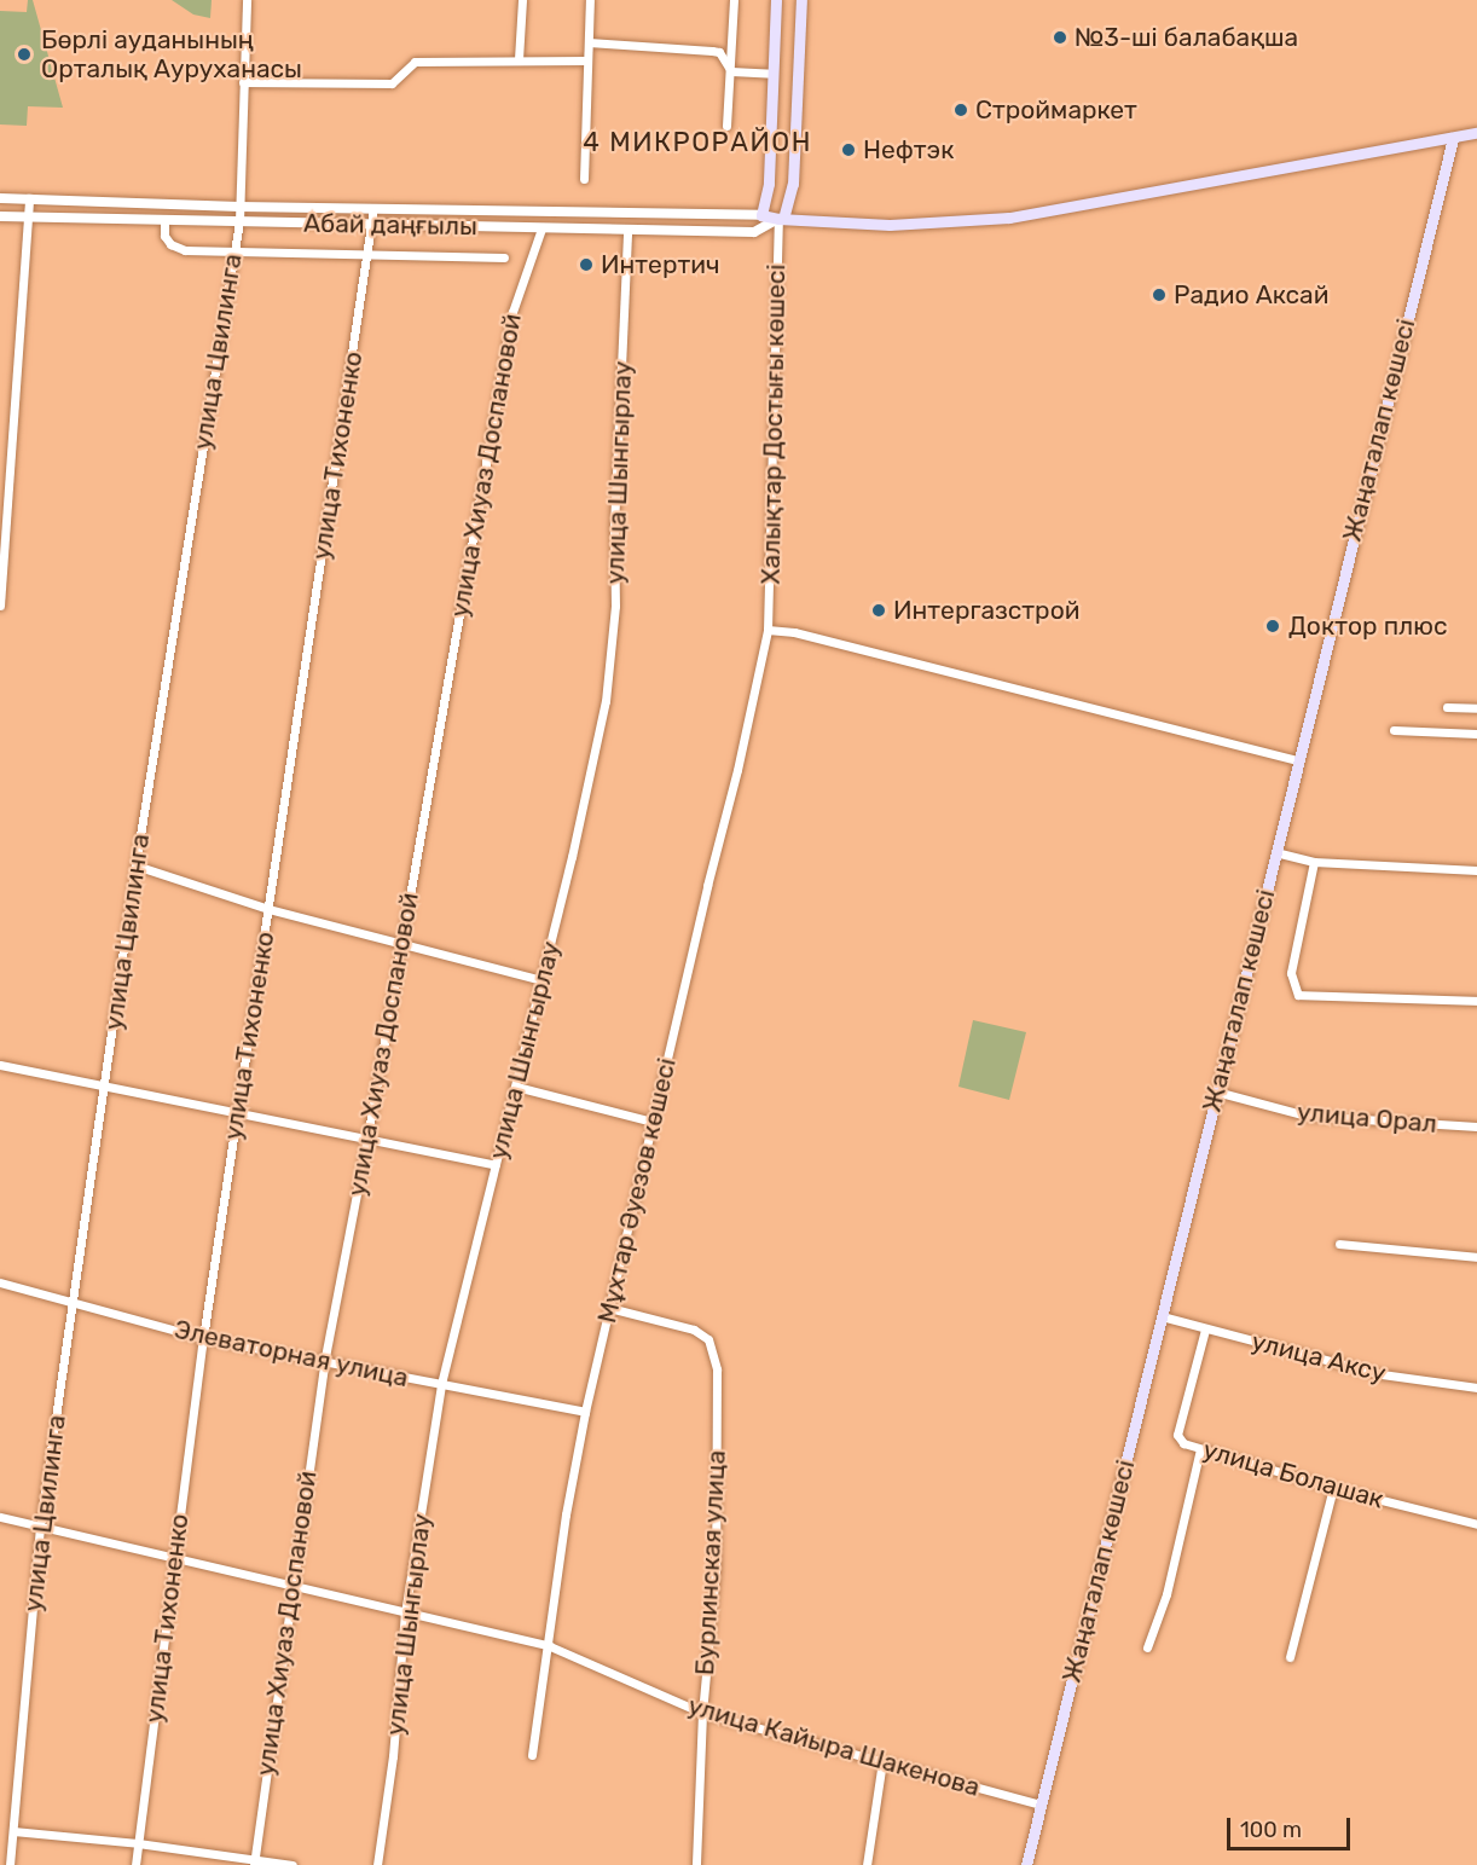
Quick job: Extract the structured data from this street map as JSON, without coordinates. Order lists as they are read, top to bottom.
{
  "streets": {
    "main road": ["Халықтар Достығы көшесі", "Жаңаталап көшесі"],
    "street": [
      "Абай даңғылы",
      "улица Цвилинга",
      "улица Тихоненко",
      "улица Хиуаз Доспановой",
      "улица Шынгырлау",
      "улица Орал",
      "Мұхтар Әуезов көшесі",
      "Элеваторная улица",
      "улица Аксу",
      "улица Болашак",
      "Бурлинская улица",
      "улица Кайыра Шакенова"
    ]
  },
  "crossings": [
    ["Абай даңғылы", "улица Цвилинга"],
    ["Абай даңғылы", "Халықтар Достығы көшесі"],
    ["Абай даңғылы", "улица Тихоненко"],
    ["Абай даңғылы", "улица Хиуаз Доспановой"],
    ["Абай даңғылы", "улица Шынгырлау"],
    ["улица Цвилинга", "Элеваторная улица"],
    ["улица Цвилинга", "улица Кайыра Шакенова"],
    ["Халықтар Достығы көшесі", "Мұхтар Әуезов көшесі"],
    ["Жаңаталап көшесі", "улица Орал"],
    ["Жаңаталап көшесі", "улица Аксу"],
    ["Жаңаталап көшесі", "улица Кайыра Шакенова"],
    ["улица Тихоненко", "Элеваторная улица"],
    ["улица Тихоненко", "улица Кайыра Шакенова"],
    ["улица Хиуаз Доспановой", "Элеваторная улица"],
    ["улица Хиуаз Доспановой", "улица Кайыра Шакенова"],
    ["улица Шынгырлау", "Элеваторная улица"],
    ["улица Шынгырлау", "улица Кайыра Шакенова"],
    ["Мұхтар Әуезов көшесі", "Элеваторная улица"],
    ["Мұхтар Әуезов көшесі", "Бурлинская улица"],
    ["Мұхтар Әуезов көшесі", "улица Кайыра Шакенова"],
    ["улица Аксу", "улица Болашак"],
    ["Бурлинская улица", "улица Кайыра Шакенова"]
  ],
  "districts": ["4 МИКРОРАЙОН"],
  "places": [
    "№3-ші балабақша",
    "Бөрлі ауданының Орталық Ауруханасы",
    "Строймаркет",
    "Нефтэк",
    "Интертич",
    "Радио Аксай",
    "Интергазстрой",
    "Доктор плюс"
  ],
  "scale_bar": "100 m"
}
